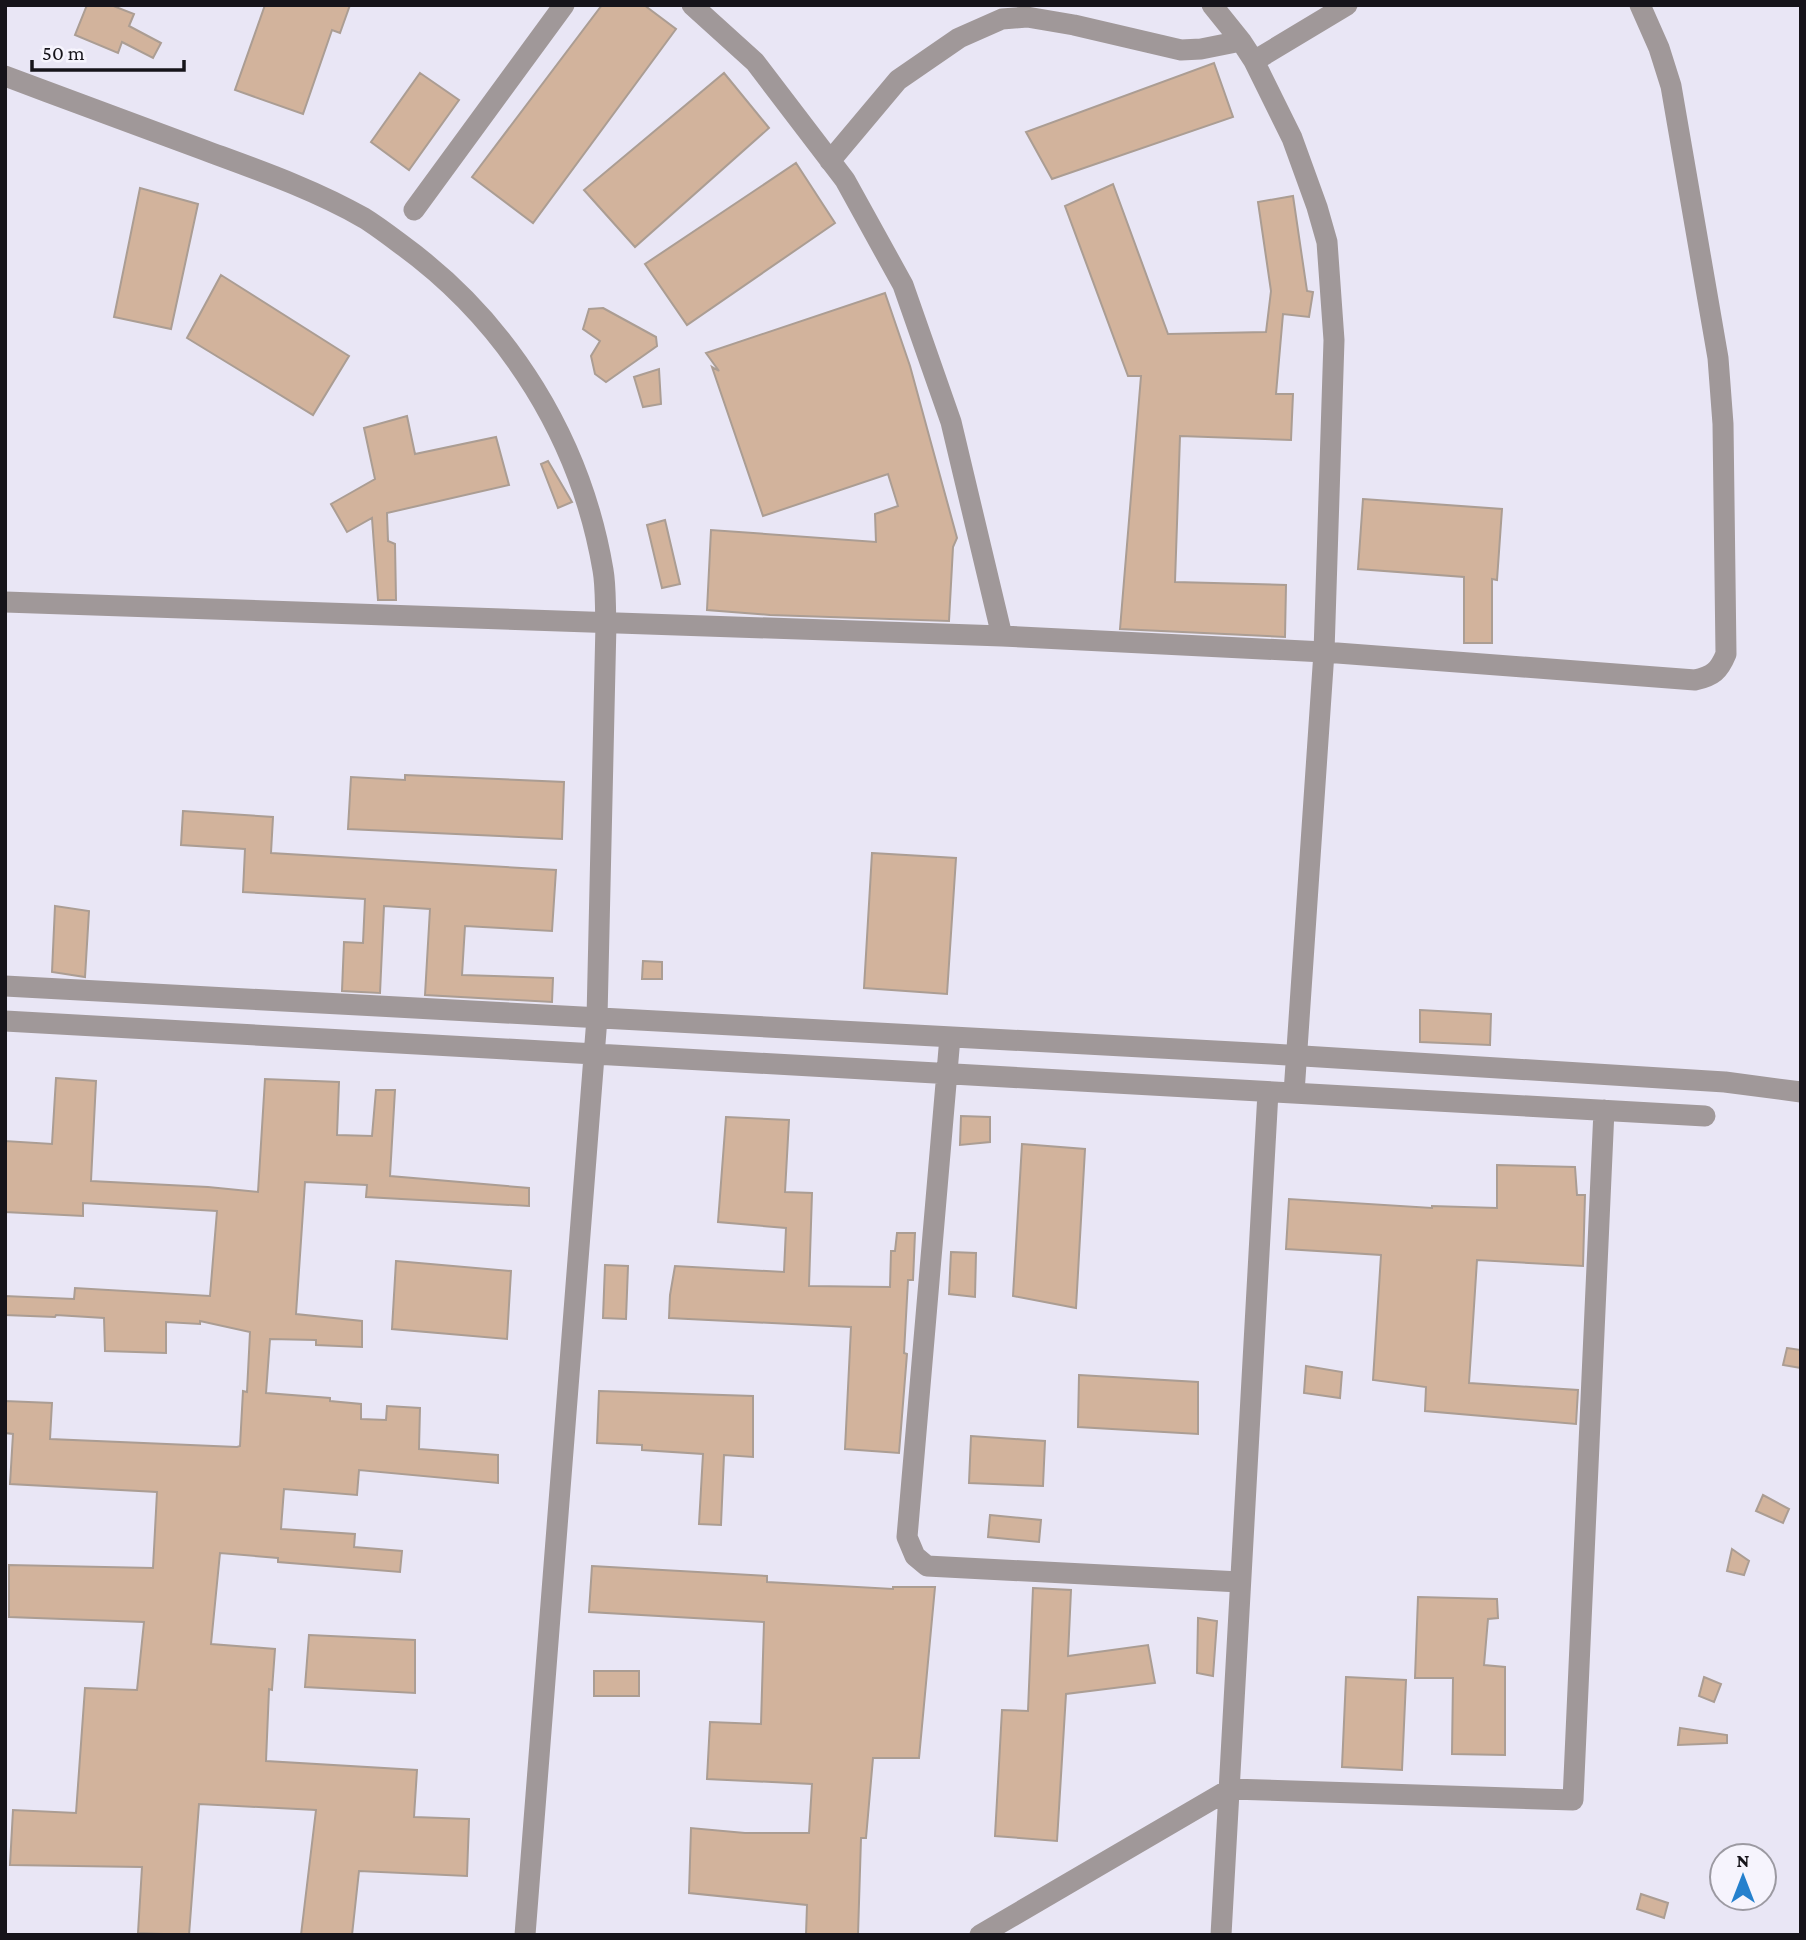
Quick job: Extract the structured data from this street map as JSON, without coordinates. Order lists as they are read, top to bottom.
{
  "scale_bar": "50 m",
  "north": "top"
}
